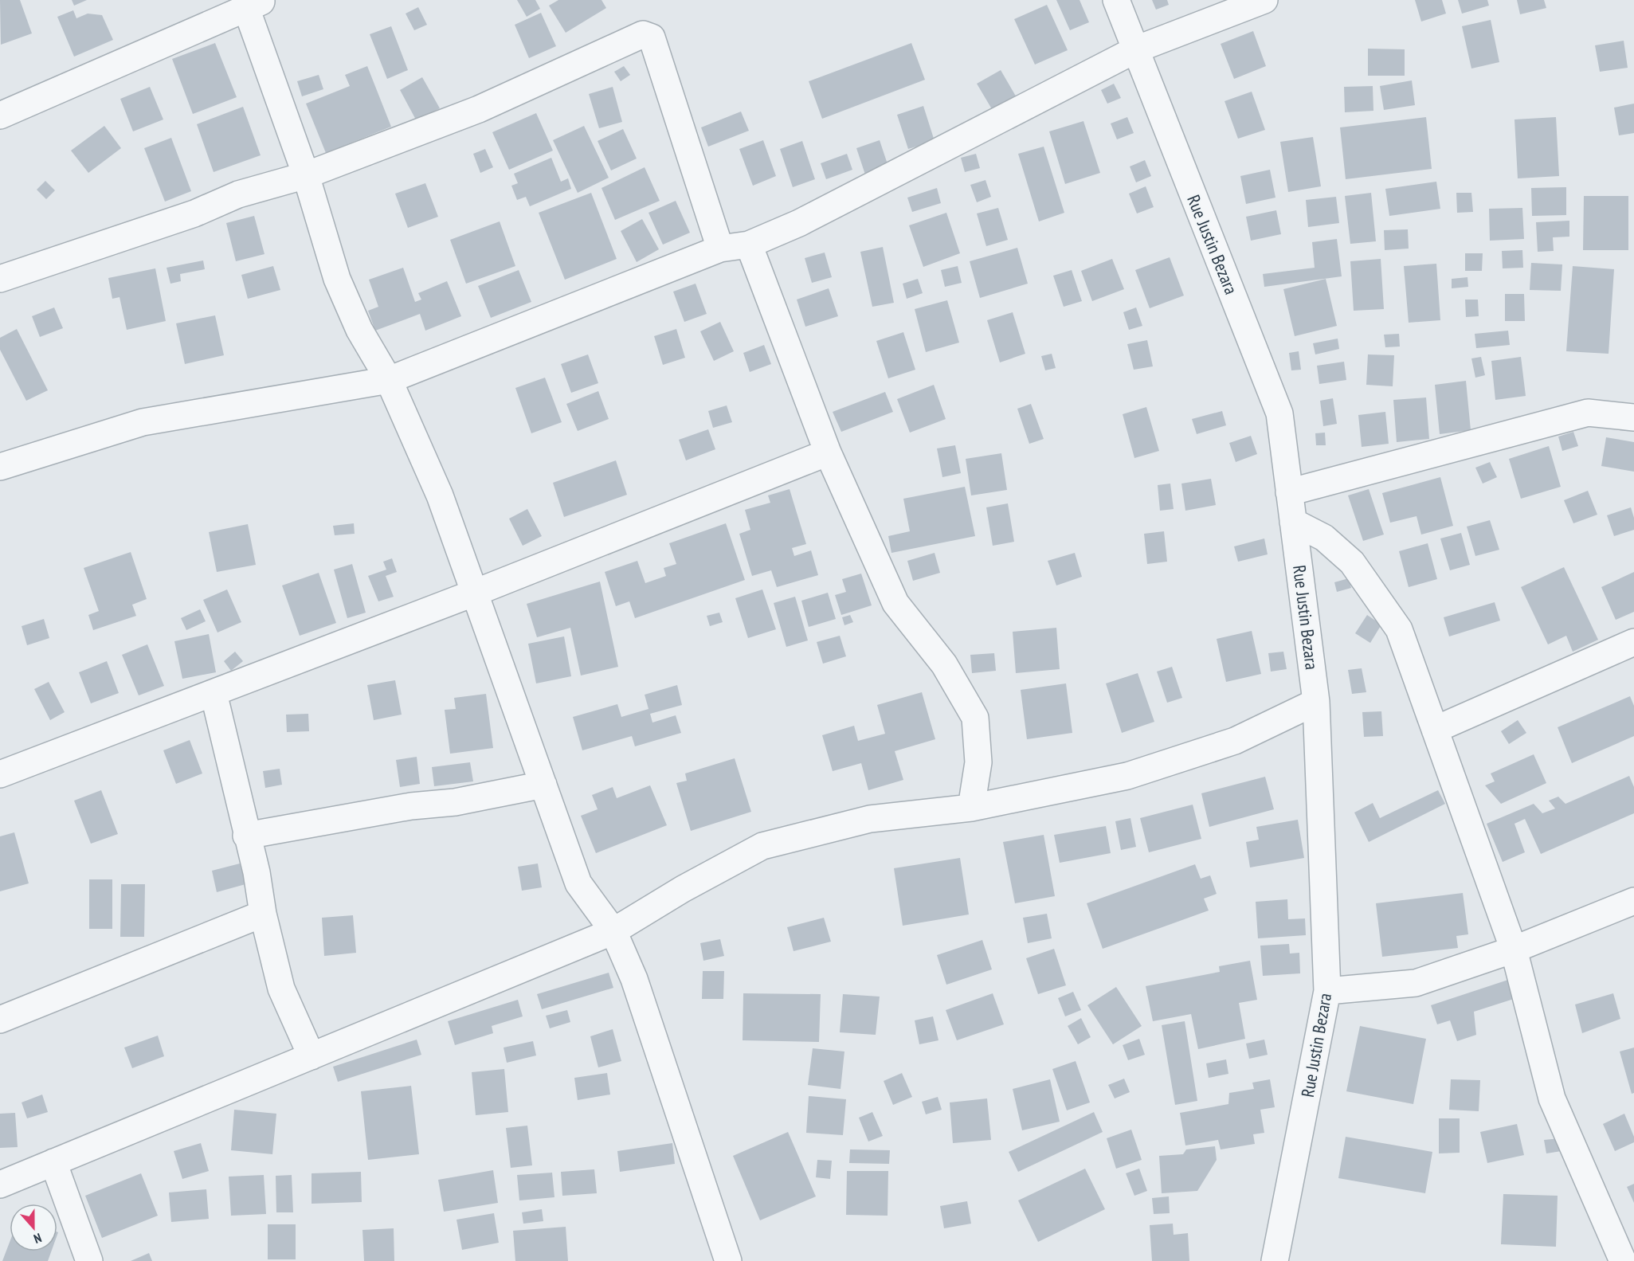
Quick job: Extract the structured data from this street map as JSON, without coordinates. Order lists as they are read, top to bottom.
{
  "streets": {
    "street": ["Rue Justin Bezara"]
  },
  "north": "bottom"
}
